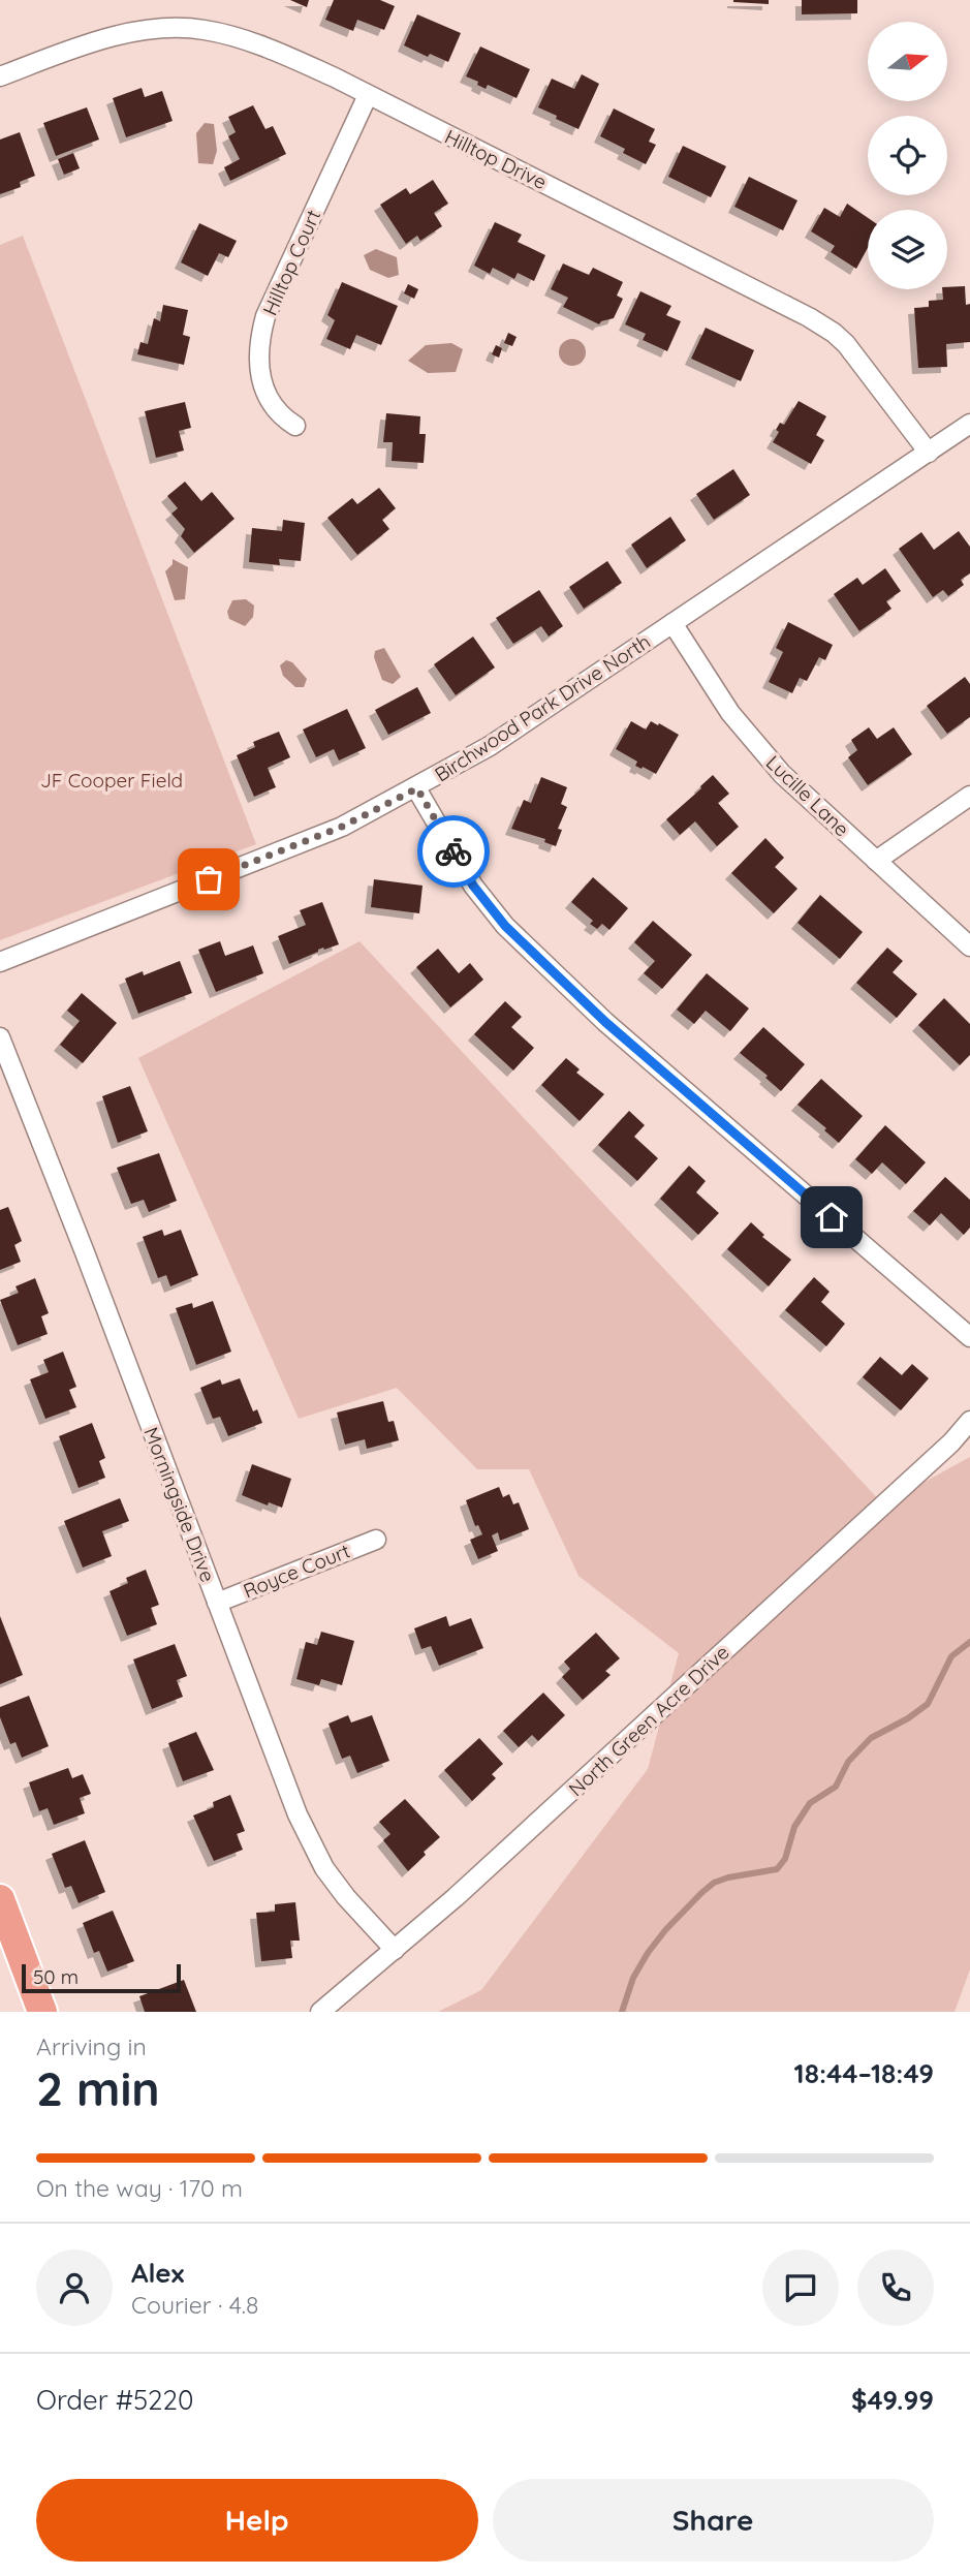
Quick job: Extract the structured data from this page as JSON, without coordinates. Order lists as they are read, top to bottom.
{
  "streets": {
    "street": [
      "Hilltop Drive",
      "Hilltop Court",
      "Birchwood Park Drive North",
      "Lucille Lane",
      "Morningside Drive",
      "Royce Court",
      "North Green Acre Drive"
    ]
  },
  "crossings": [
    ["Hilltop Drive", "Hilltop Court"],
    ["Hilltop Drive", "Birchwood Park Drive North"],
    ["Birchwood Park Drive North", "Lucille Lane"],
    ["Morningside Drive", "Royce Court"],
    ["Morningside Drive", "North Green Acre Drive"]
  ],
  "parks": ["JF Cooper Field"],
  "scale_bar": "50 m",
  "north": "right",
  "page": {
    "scale": "50 m",
    "heading": ["2 min", "Arriving in", "18:44–18:49"],
    "panel": [
      "Alex",
      "Courier · 4.8",
      "Order #5220",
      "$49.99"
    ],
    "bar": "On the way · 170 m",
    "buttons": ["Help", "Share"]
  }
}
